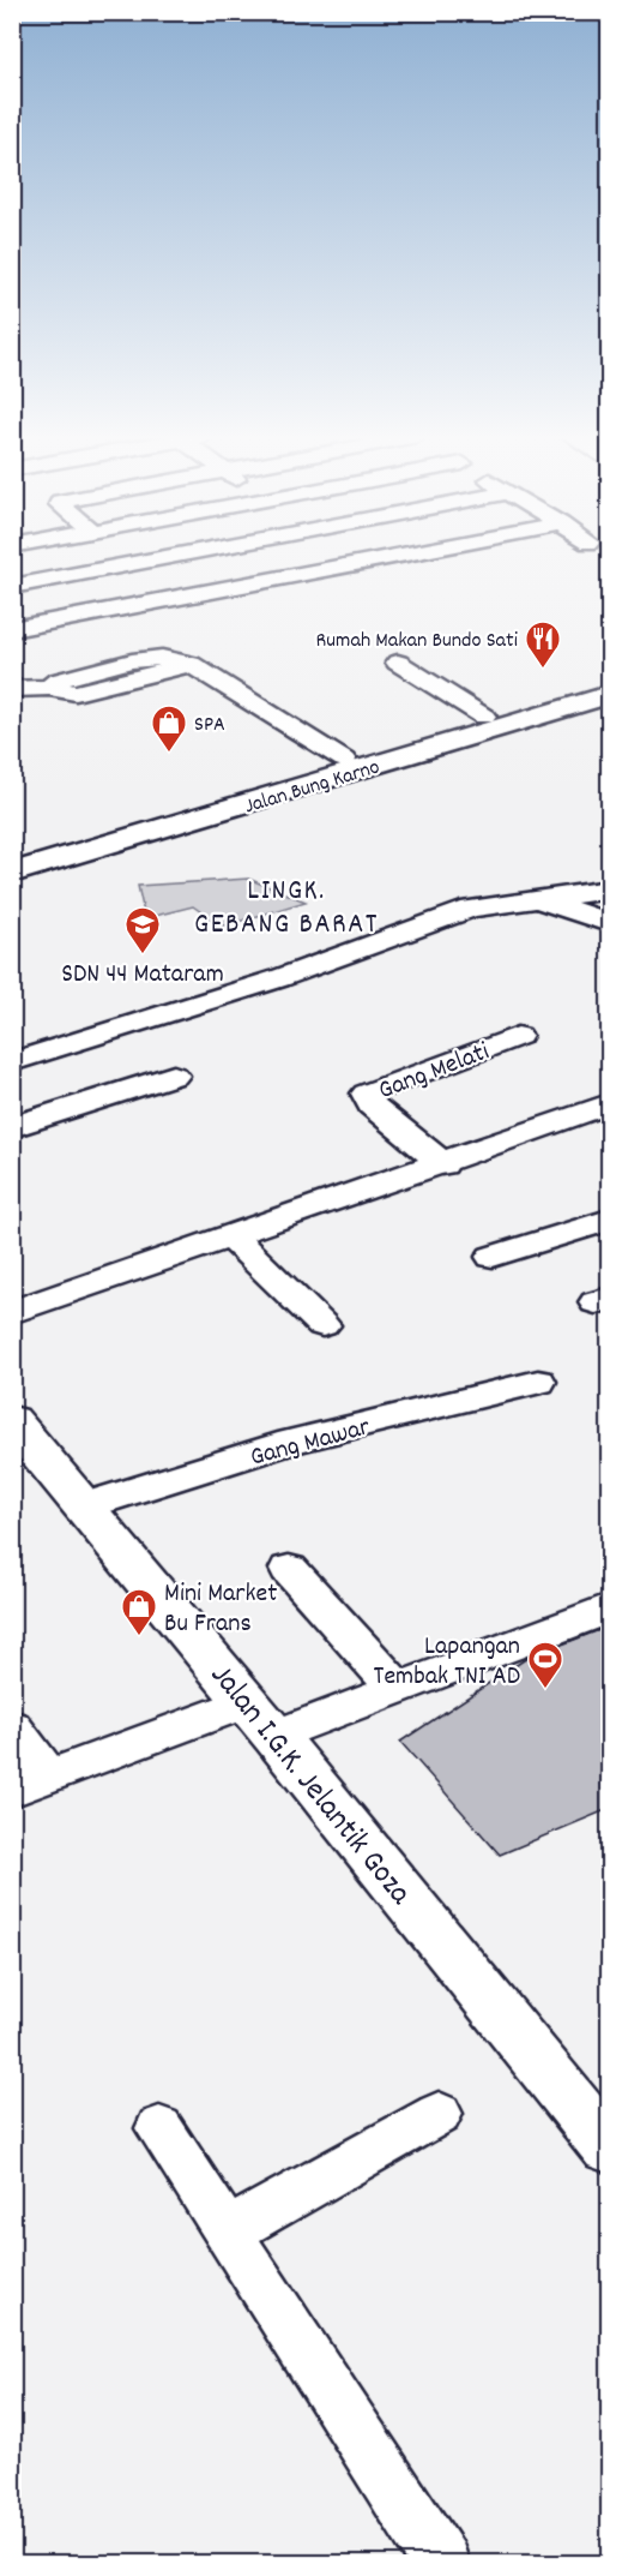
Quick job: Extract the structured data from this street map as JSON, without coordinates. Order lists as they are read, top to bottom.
{
  "streets": {
    "main road": ["Jalan Bung Karno", "Jalan I.G.K. Jelantik Goza"],
    "street": ["Gang Melati", "Gang Mawar"]
  },
  "crossings": [
    ["Gang Mawar", "Jalan I.G.K. Jelantik Goza"]
  ],
  "districts": ["LINGK. GEBANG BARAT"],
  "places": {
    "restaurant": ["Rumah Makan Bundo Sati"],
    "shop": ["SPA", "Mini Market Bu Frans"],
    "school or university": ["SDN 44 Mataram"],
    "sports": ["Lapangan Tembak TNI AD"]
  }
}
